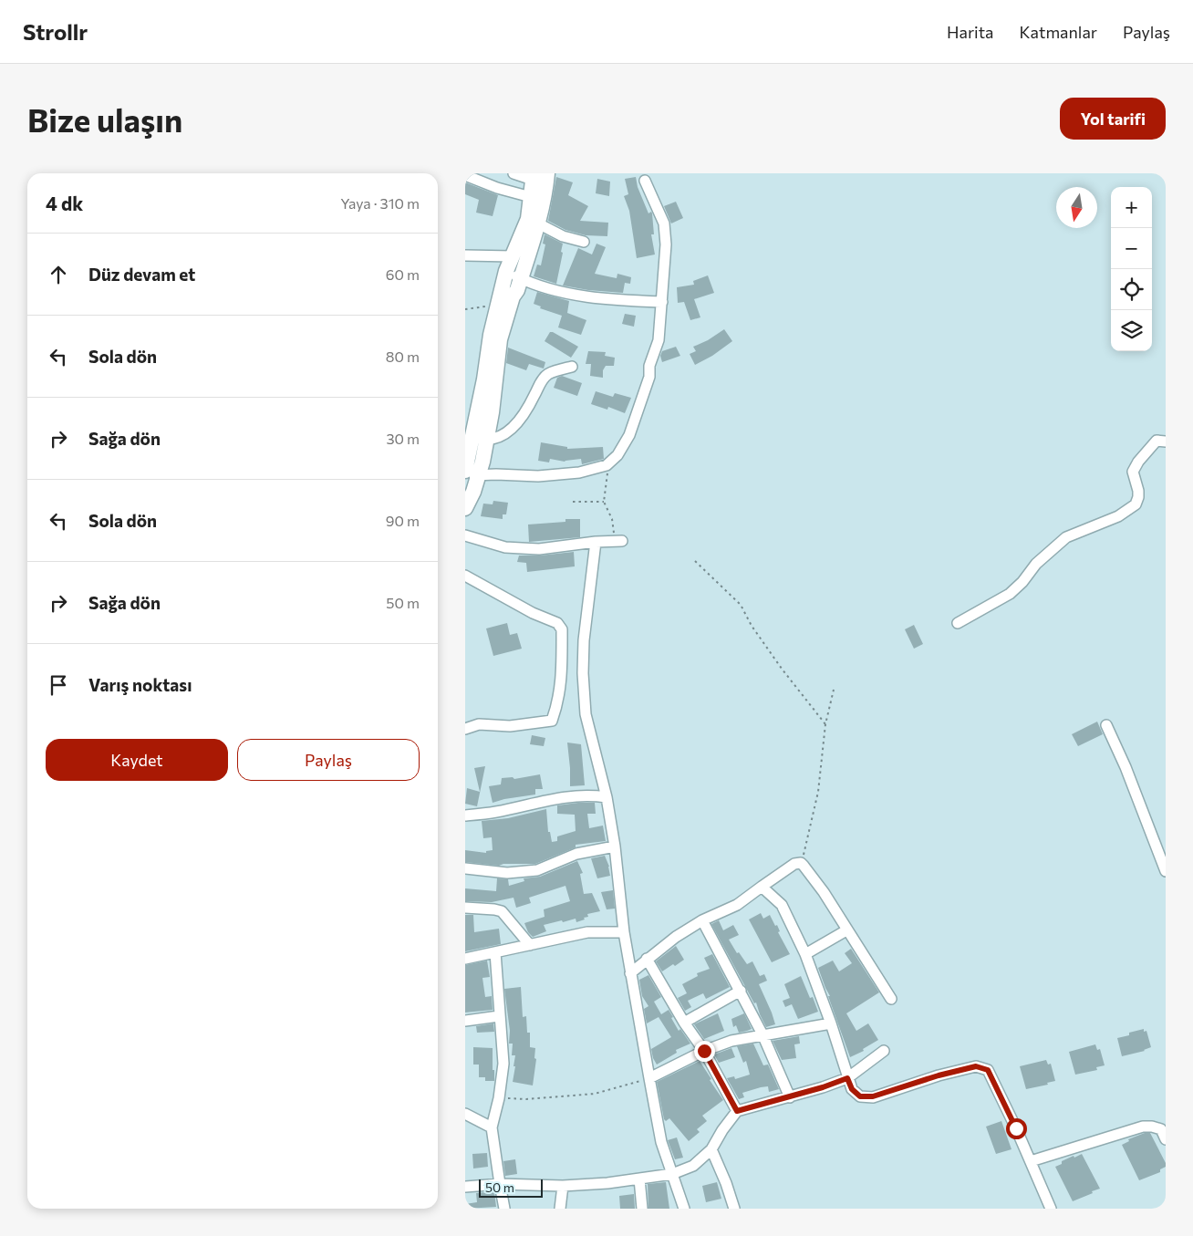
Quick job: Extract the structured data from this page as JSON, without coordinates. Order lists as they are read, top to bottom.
{
  "scale_bar": "50 m",
  "north": "bottom",
  "page": {
    "header": "Strollr",
    "nav": ["Harita", "Katmanlar", "Paylaş"],
    "buttons": [
      "Yol tarifi",
      ["Kaydet", "Paylaş"]
    ],
    "title": "Bize ulaşın",
    "heading": ["4 dk", "Yaya · 310 m"],
    "map_buttons": ["+", "−"],
    "list": [
      ["Düz devam et", "60 m"],
      ["Sola dön", "80 m"],
      ["Sağa dön", "30 m"],
      ["Sola dön", "90 m"],
      ["Sağa dön", "50 m"],
      "Varış noktası"
    ],
    "scale": "50 m"
  }
}
